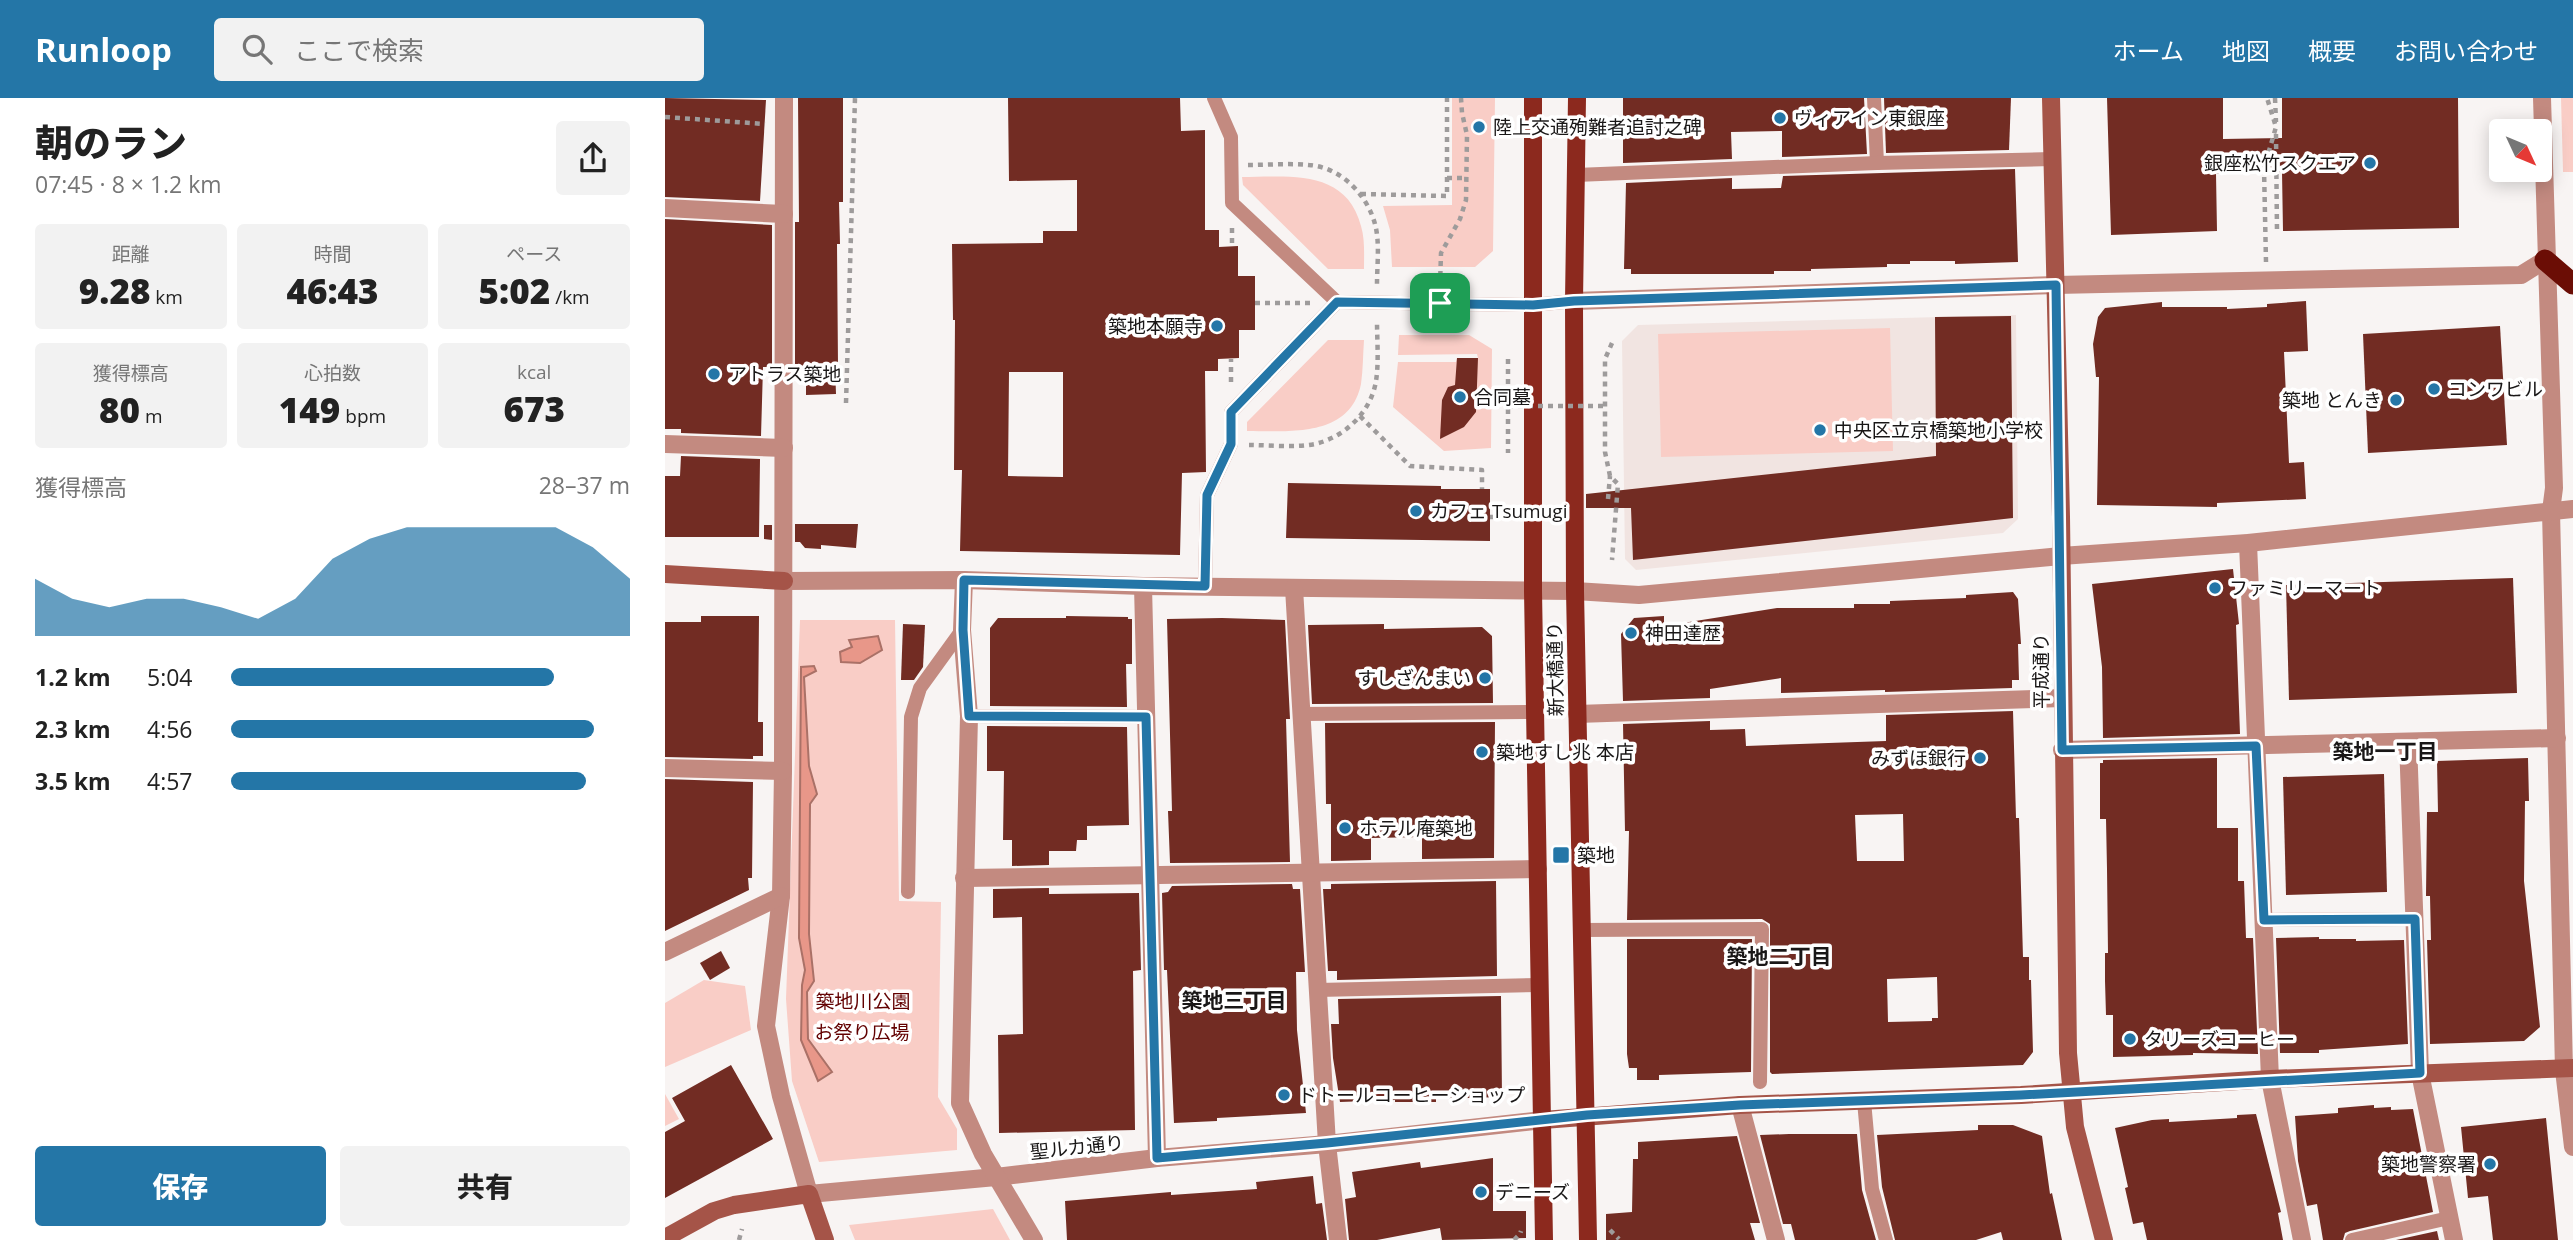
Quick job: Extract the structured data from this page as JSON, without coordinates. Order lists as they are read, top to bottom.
{
  "streets": {
    "main road": ["新大橋通り"],
    "street": ["平成通り", "聖ルカ通り"]
  },
  "crossings": [
    ["新大橋通り", "聖ルカ通り"]
  ],
  "districts": ["築地一丁目", "築地二丁目", "築地三丁目"],
  "parks": ["築地川公園", "お祭り広場"],
  "places": {
    "other": [
      "ヴィアイン東銀座",
      "陸上交通殉難者追討之碑",
      "銀座松竹スクエア",
      "築地本願寺",
      "アトラス築地",
      "コンワビル",
      "合同墓",
      "築地 とんき",
      "中央区立京橋築地小学校",
      "カフェ Tsumugi",
      "ファミリーマート",
      "神田達歴",
      "すしざんまい",
      "築地すし兆 本店",
      "みずほ銀行",
      "ホテル庵築地",
      "タリーズコーヒー",
      "ドトールコーヒーショップ",
      "築地警察署",
      "デニーズ"
    ],
    "transit": ["築地"]
  },
  "north": "bottom right",
  "page": {
    "header": "Runloop",
    "search": "ここで検索",
    "nav": [
      "ホーム",
      "地図",
      "概要",
      "お問い合わせ"
    ],
    "heading": ["朝のラン", "07:45 · 8 × 1.2 km"],
    "stats": [
      ["距離", "9.28 km"],
      ["時間", "46:43"],
      ["ペース", "5:02 /km"],
      ["獲得標高", "80 m"],
      ["心拍数", "149 bpm"],
      ["kcal", "673"]
    ],
    "chart": ["獲得標高", "28–37 m"],
    "list": [
      {
        "name": "1.2 km",
        "note": "5:04"
      },
      {
        "name": "2.3 km",
        "note": "4:56"
      },
      {
        "name": "3.5 km",
        "note": "4:57"
      }
    ],
    "buttons": ["保存", "共有"]
  }
}
